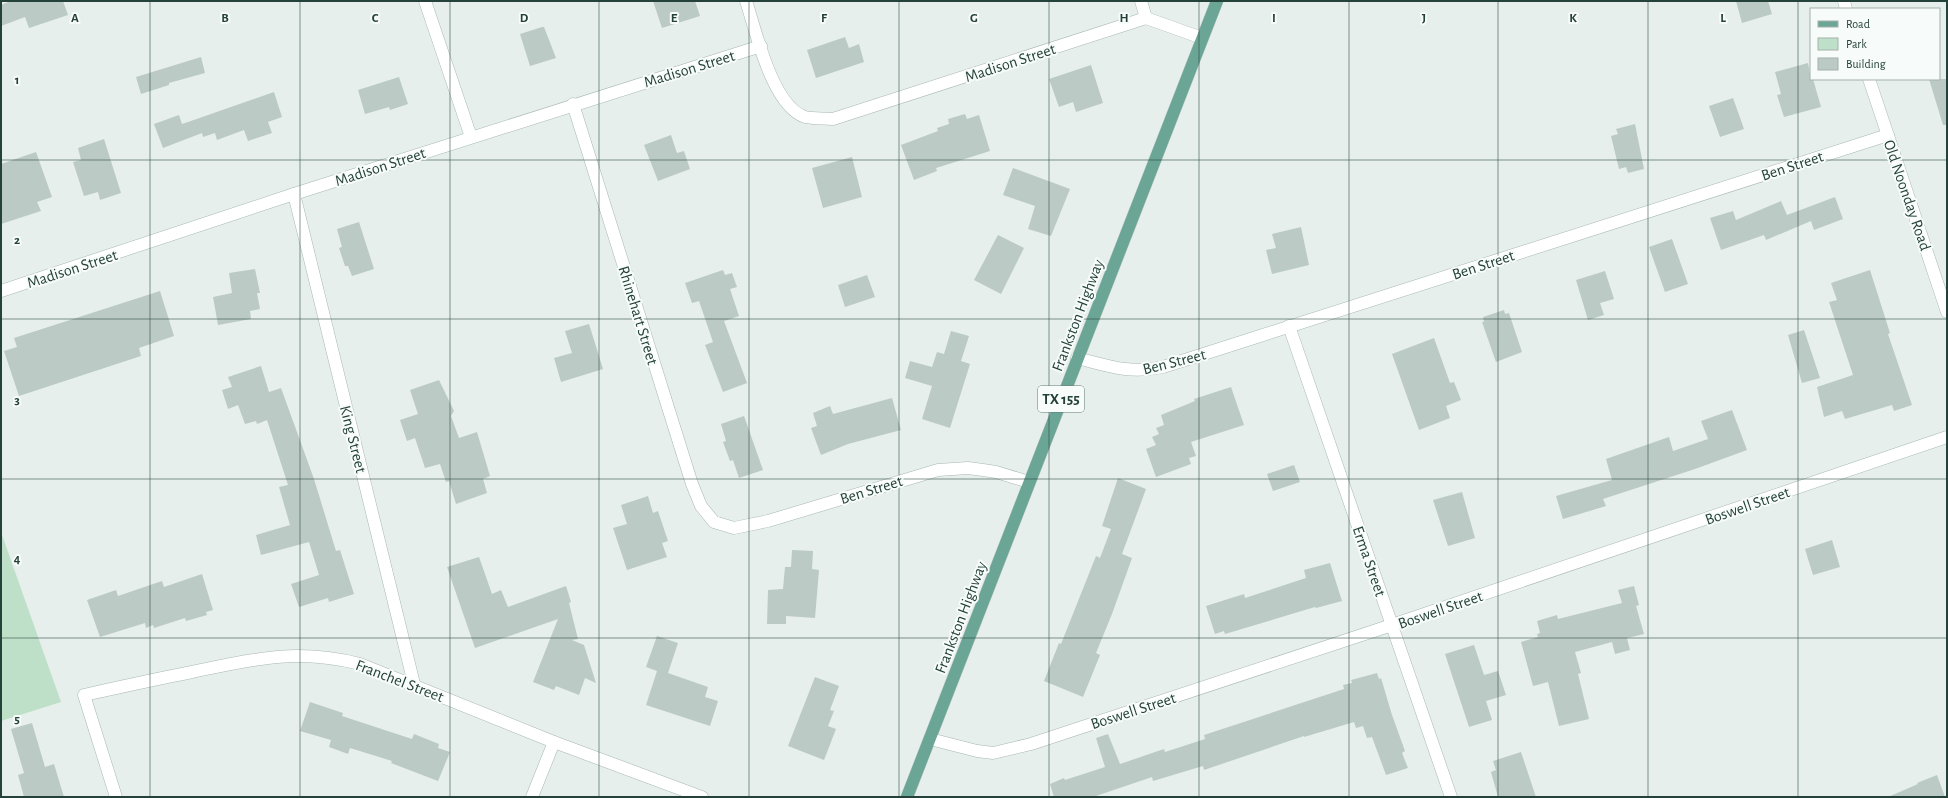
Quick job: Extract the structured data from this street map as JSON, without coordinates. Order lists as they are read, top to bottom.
{
  "streets": {
    "main road": ["Frankston Highway", "TX 155"],
    "street": [
      "Madison Street",
      "Ben Street",
      "Old Noonday Road",
      "Rhinehart Street",
      "King Street",
      "Boswell Street",
      "Erma Street",
      "Franchel Street"
    ]
  },
  "crossings": [
    ["Madison Street", "Rhinehart Street"],
    ["Madison Street", "King Street"],
    ["Ben Street", "Old Noonday Road"],
    ["Ben Street", "Rhinehart Street"],
    ["Ben Street", "Frankston Highway"],
    ["Ben Street", "Erma Street"],
    ["Frankston Highway", "Boswell Street"],
    ["King Street", "Franchel Street"],
    ["Boswell Street", "Erma Street"]
  ],
  "legend": ["Road", "Park", "Building"],
  "grid": {
    "columns": [
      "A",
      "B",
      "C",
      "D",
      "E",
      "F",
      "G",
      "H",
      "I",
      "J",
      "K",
      "L"
    ],
    "rows": [
      "1",
      "2",
      "3",
      "4",
      "5"
    ]
  }
}
